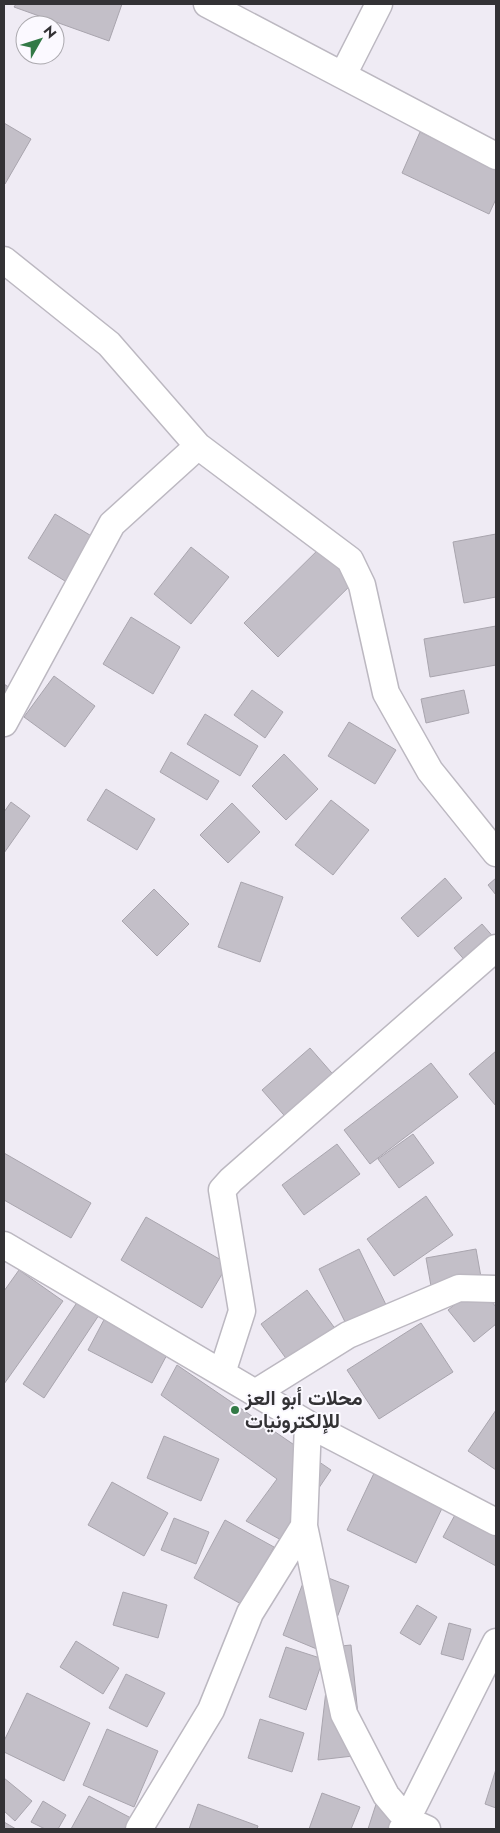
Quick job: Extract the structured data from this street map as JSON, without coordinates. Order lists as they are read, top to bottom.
{
  "places": ["محلات أبو العز للإلكترونيات"],
  "north": "top right"
}
